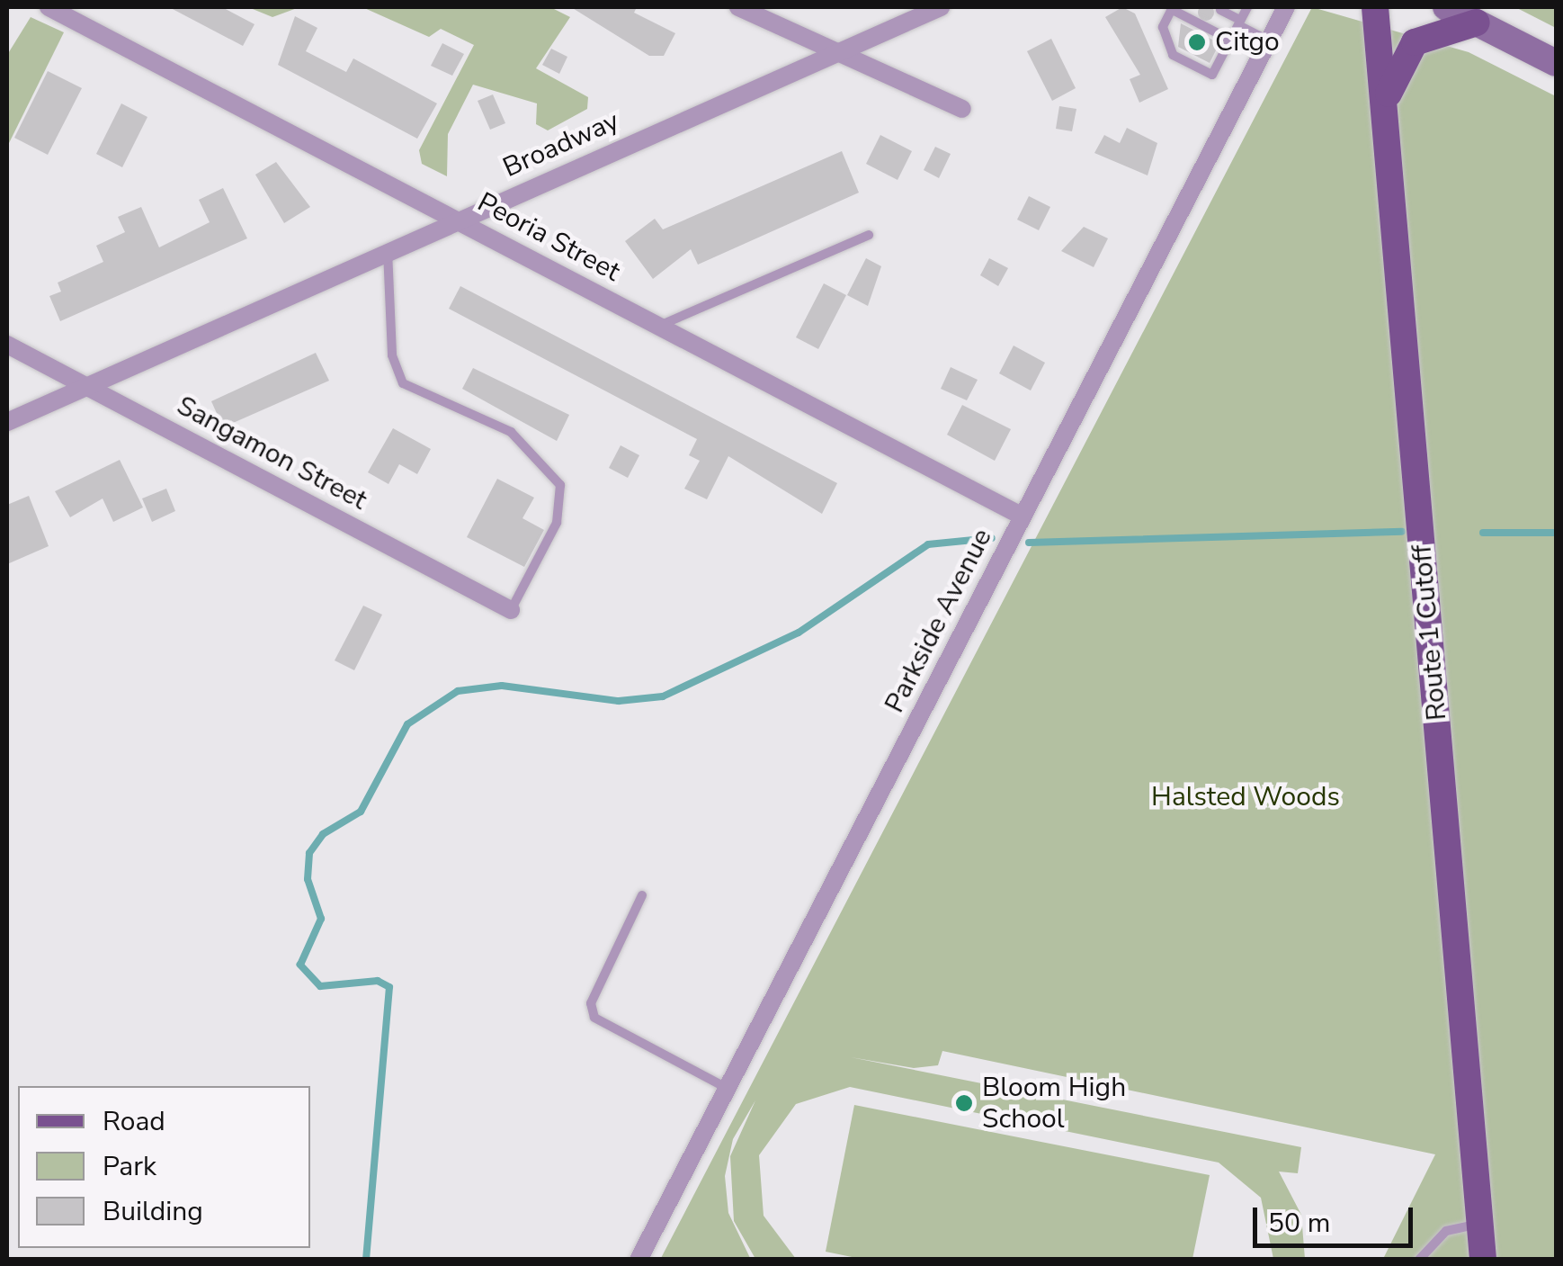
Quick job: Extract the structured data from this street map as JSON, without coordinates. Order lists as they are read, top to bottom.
{
  "streets": {
    "main road": ["Route 1 Cutoff"],
    "street": [
      "Broadway",
      "Peoria Street",
      "Sangamon Street",
      "Parkside Avenue"
    ]
  },
  "crossings": [
    ["Broadway", "Peoria Street"],
    ["Broadway", "Sangamon Street"],
    ["Peoria Street", "Parkside Avenue"]
  ],
  "parks": ["Halsted Woods"],
  "places": ["Citgo", "Bloom High School"],
  "legend": ["Road", "Park", "Building"],
  "scale_bar": "50 m"
}
